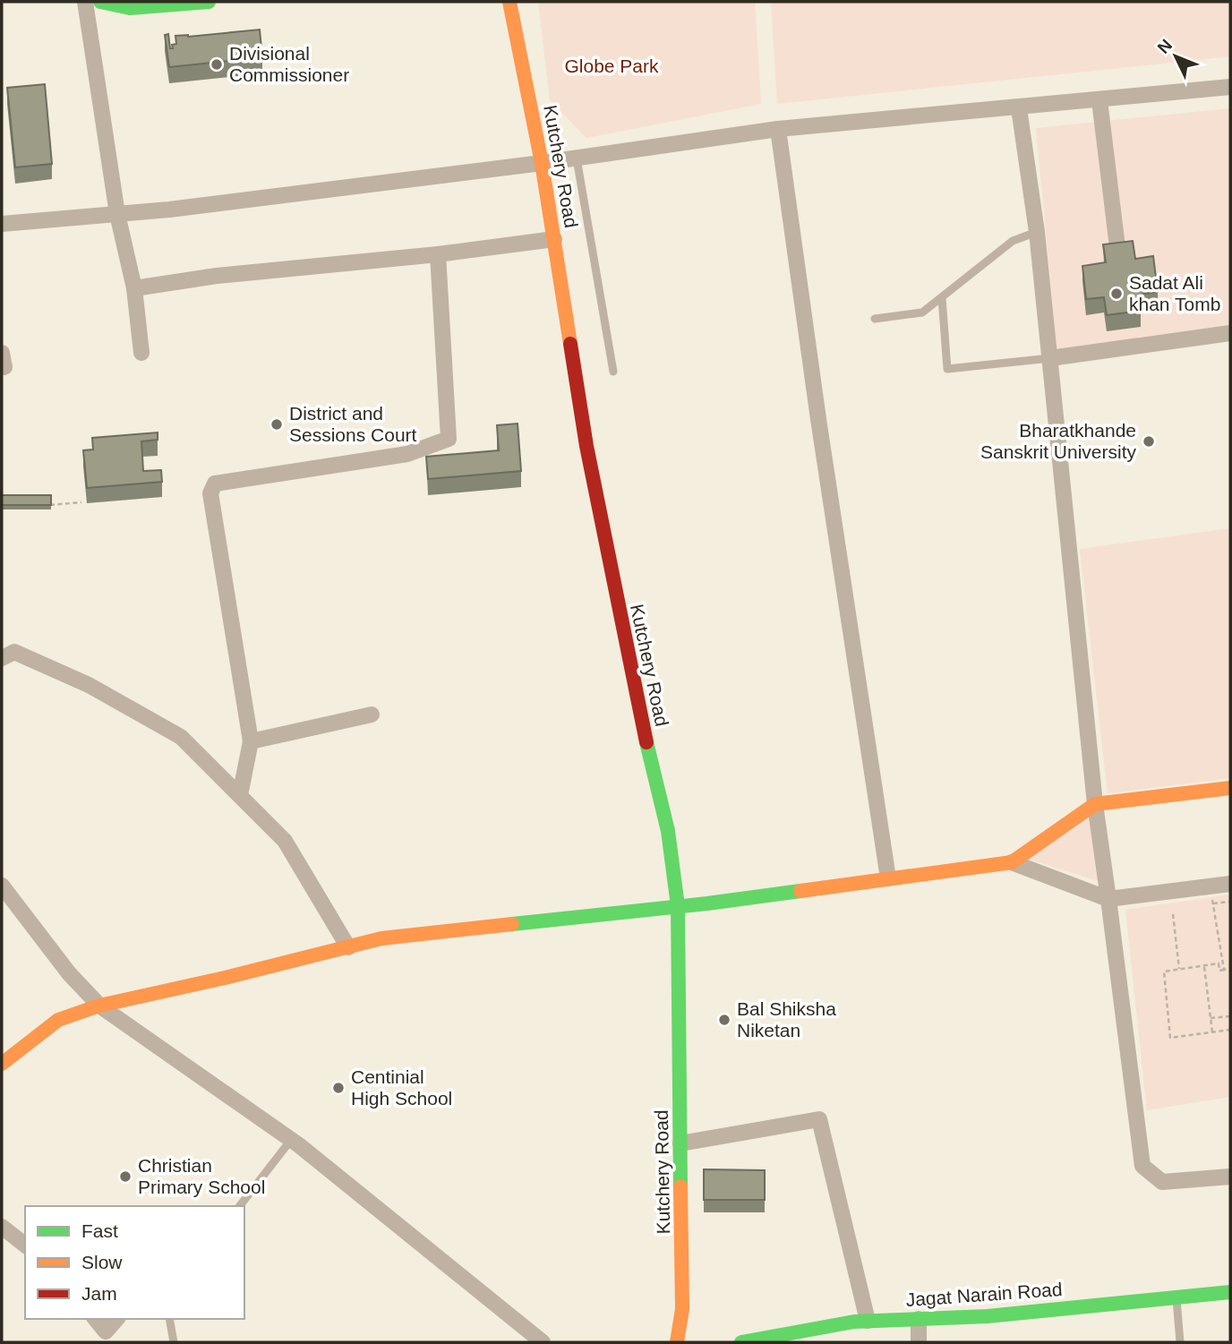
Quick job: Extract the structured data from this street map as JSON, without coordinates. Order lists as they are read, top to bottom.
{
  "streets": {
    "street": ["Kutchery Road", "Jagat Narain Road"]
  },
  "parks": ["Globe Park"],
  "places": [
    "Divisional Commissioner",
    "Sadat Ali khan Tomb",
    "District and Sessions Court",
    "Bharatkhande Sanskrit University",
    "Bal Shiksha Niketan",
    "Centinial High School",
    "Christian Primary School"
  ],
  "legend": ["Fast", "Slow", "Jam"],
  "north": "top left"
}
